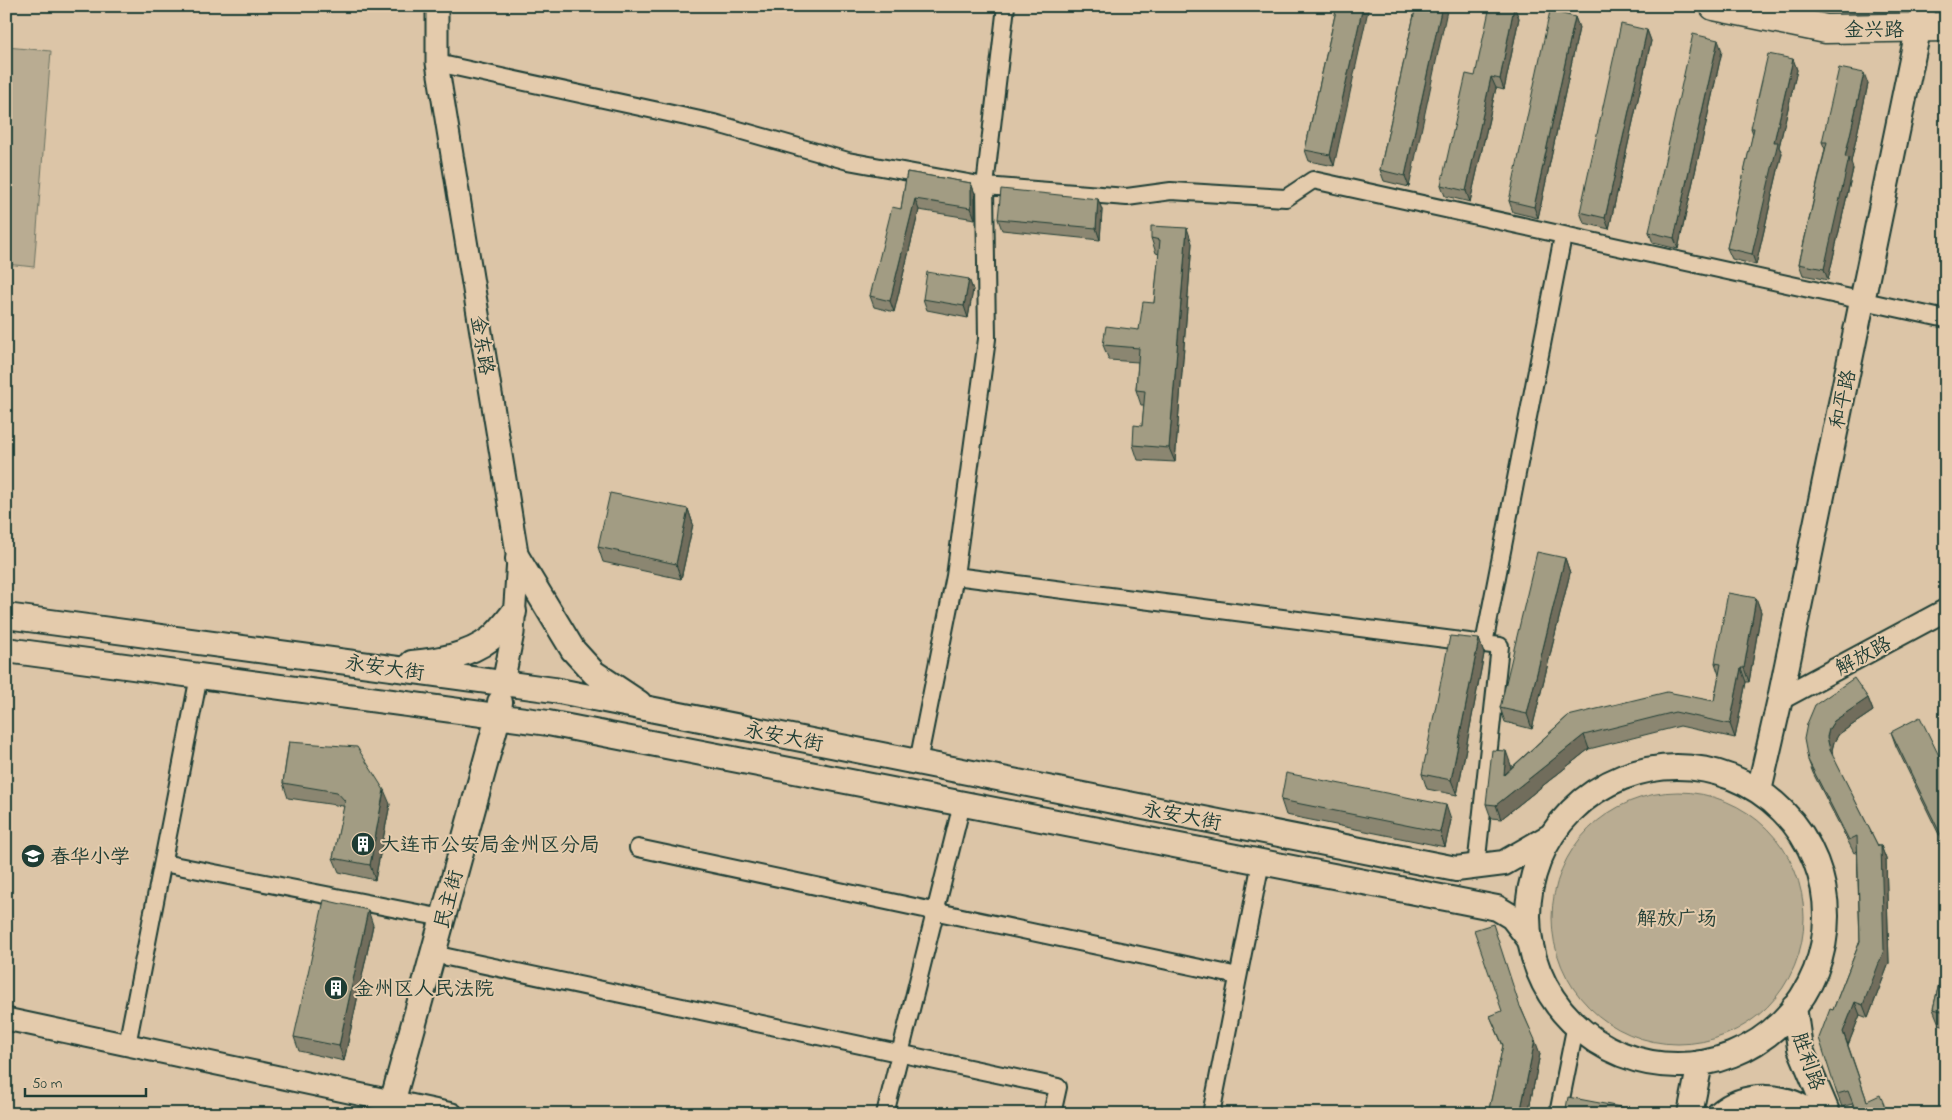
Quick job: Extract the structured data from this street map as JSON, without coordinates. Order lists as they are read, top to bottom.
{
  "streets": {
    "highway": ["金兴路"],
    "main road": [
      "和平路",
      "永安大街",
      "民主街",
      "胜利路"
    ],
    "street": ["金东路", "解放路"]
  },
  "crossings": [
    ["金兴路", "和平路"],
    ["金东路", "永安大街"],
    ["金东路", "民主街"],
    ["和平路", "解放路"],
    ["永安大街", "民主街"]
  ],
  "parks": ["解放广场"],
  "places": {
    "building": ["大连市公安局金州区分局", "金州区人民法院"],
    "school or university": ["春华小学"]
  },
  "scale_bar": "50 m"
}
